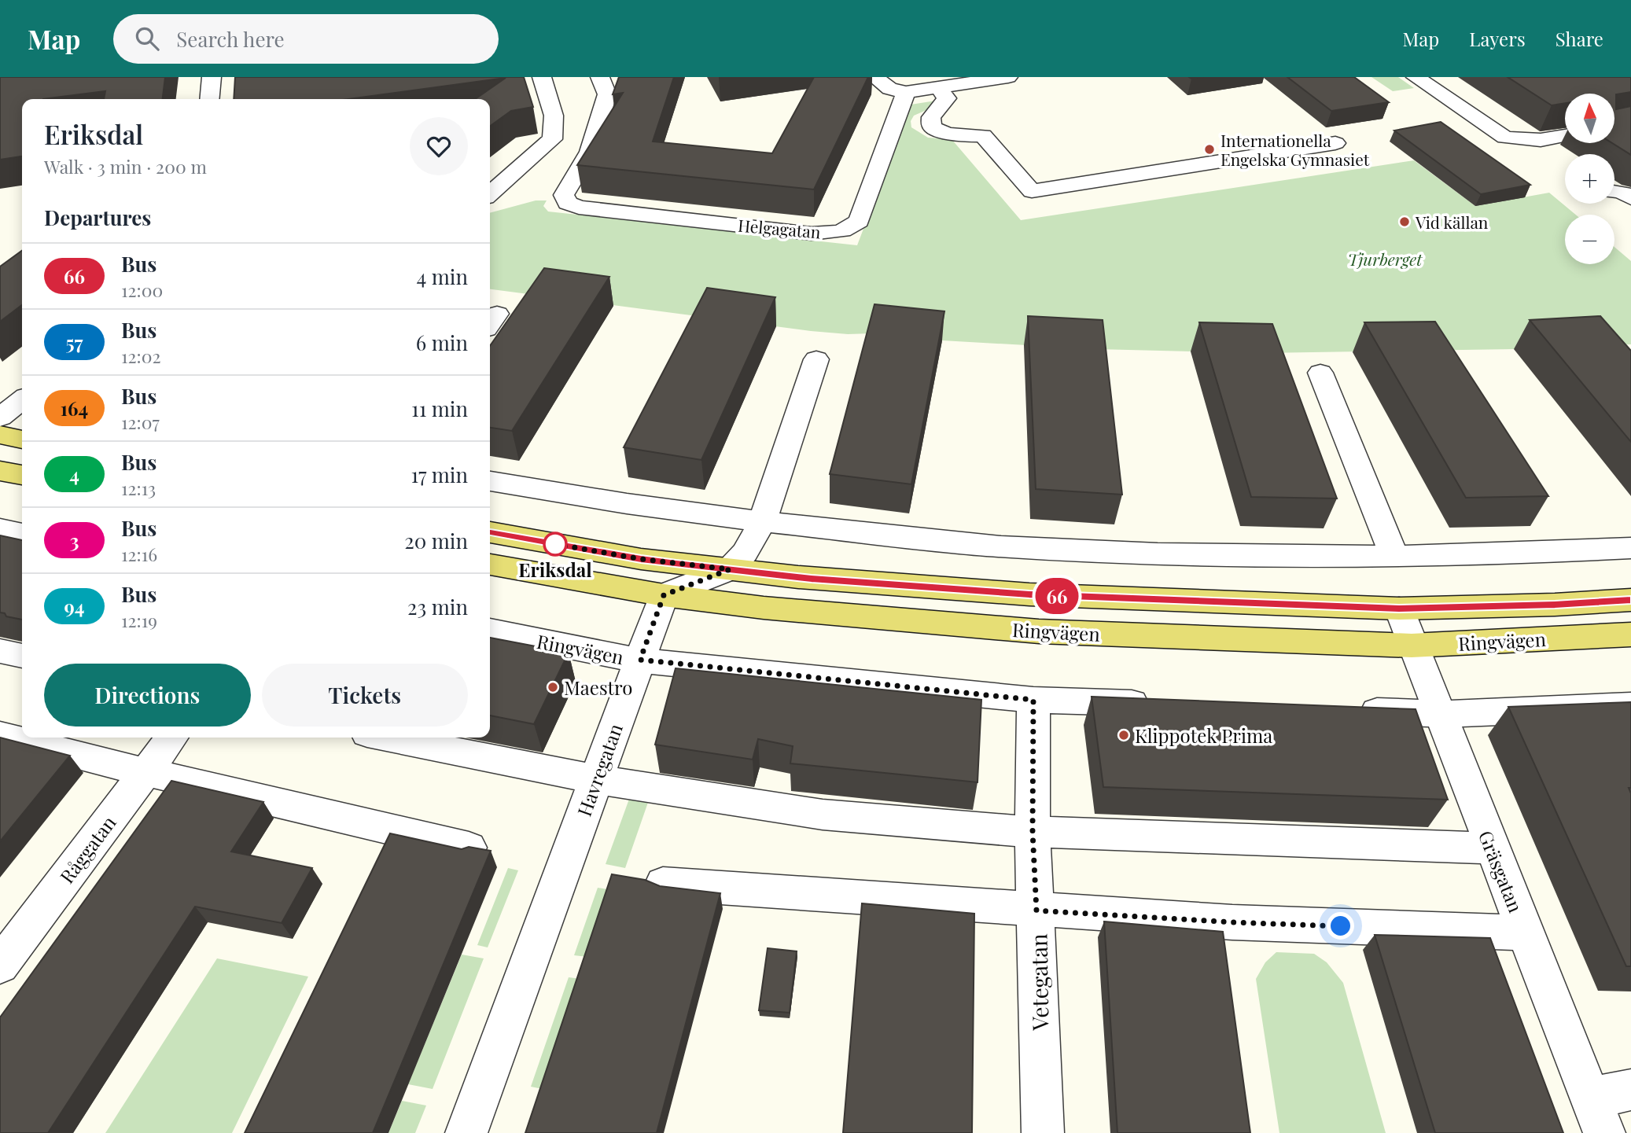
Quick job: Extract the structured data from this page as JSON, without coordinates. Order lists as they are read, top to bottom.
{
  "streets": {
    "main road": ["Ringvägen"],
    "street": [
      "Helgagatan",
      "Havregatan",
      "Råggatan",
      "Gräsgatan",
      "Vetegatan"
    ]
  },
  "crossings": [
    ["Ringvägen", "Havregatan"],
    ["Ringvägen", "Gräsgatan"],
    ["Ringvägen", "Vetegatan"]
  ],
  "parks": ["Tjurberget"],
  "places": [
    "Internationella Engelska Gymnasiet",
    "Vid källan",
    "Eriksdal",
    "Maestro",
    "Klippotek Prima"
  ],
  "lines": ["bus line 66"],
  "north": "top",
  "page": {
    "header": "Map",
    "search": "Search here",
    "nav": ["Map", "Layers", "Share"],
    "on_map": "66",
    "map_buttons": ["+", "−"],
    "heading": [
      ["Eriksdal", "Walk · 3 min · 200 m"],
      "Departures"
    ],
    "list": [
      {
        "mark": "66",
        "name": "Bus",
        "note": "12:00",
        "value": "4 min"
      },
      {
        "mark": "57",
        "name": "Bus",
        "note": "12:02",
        "value": "6 min"
      },
      {
        "mark": "164",
        "name": "Bus",
        "note": "12:07",
        "value": "11 min"
      },
      {
        "mark": "4",
        "name": "Bus",
        "note": "12:13",
        "value": "17 min"
      },
      {
        "mark": "3",
        "name": "Bus",
        "note": "12:16",
        "value": "20 min"
      },
      {
        "mark": "94",
        "name": "Bus",
        "note": "12:19",
        "value": "23 min"
      }
    ],
    "buttons": ["Directions", "Tickets"]
  }
}
